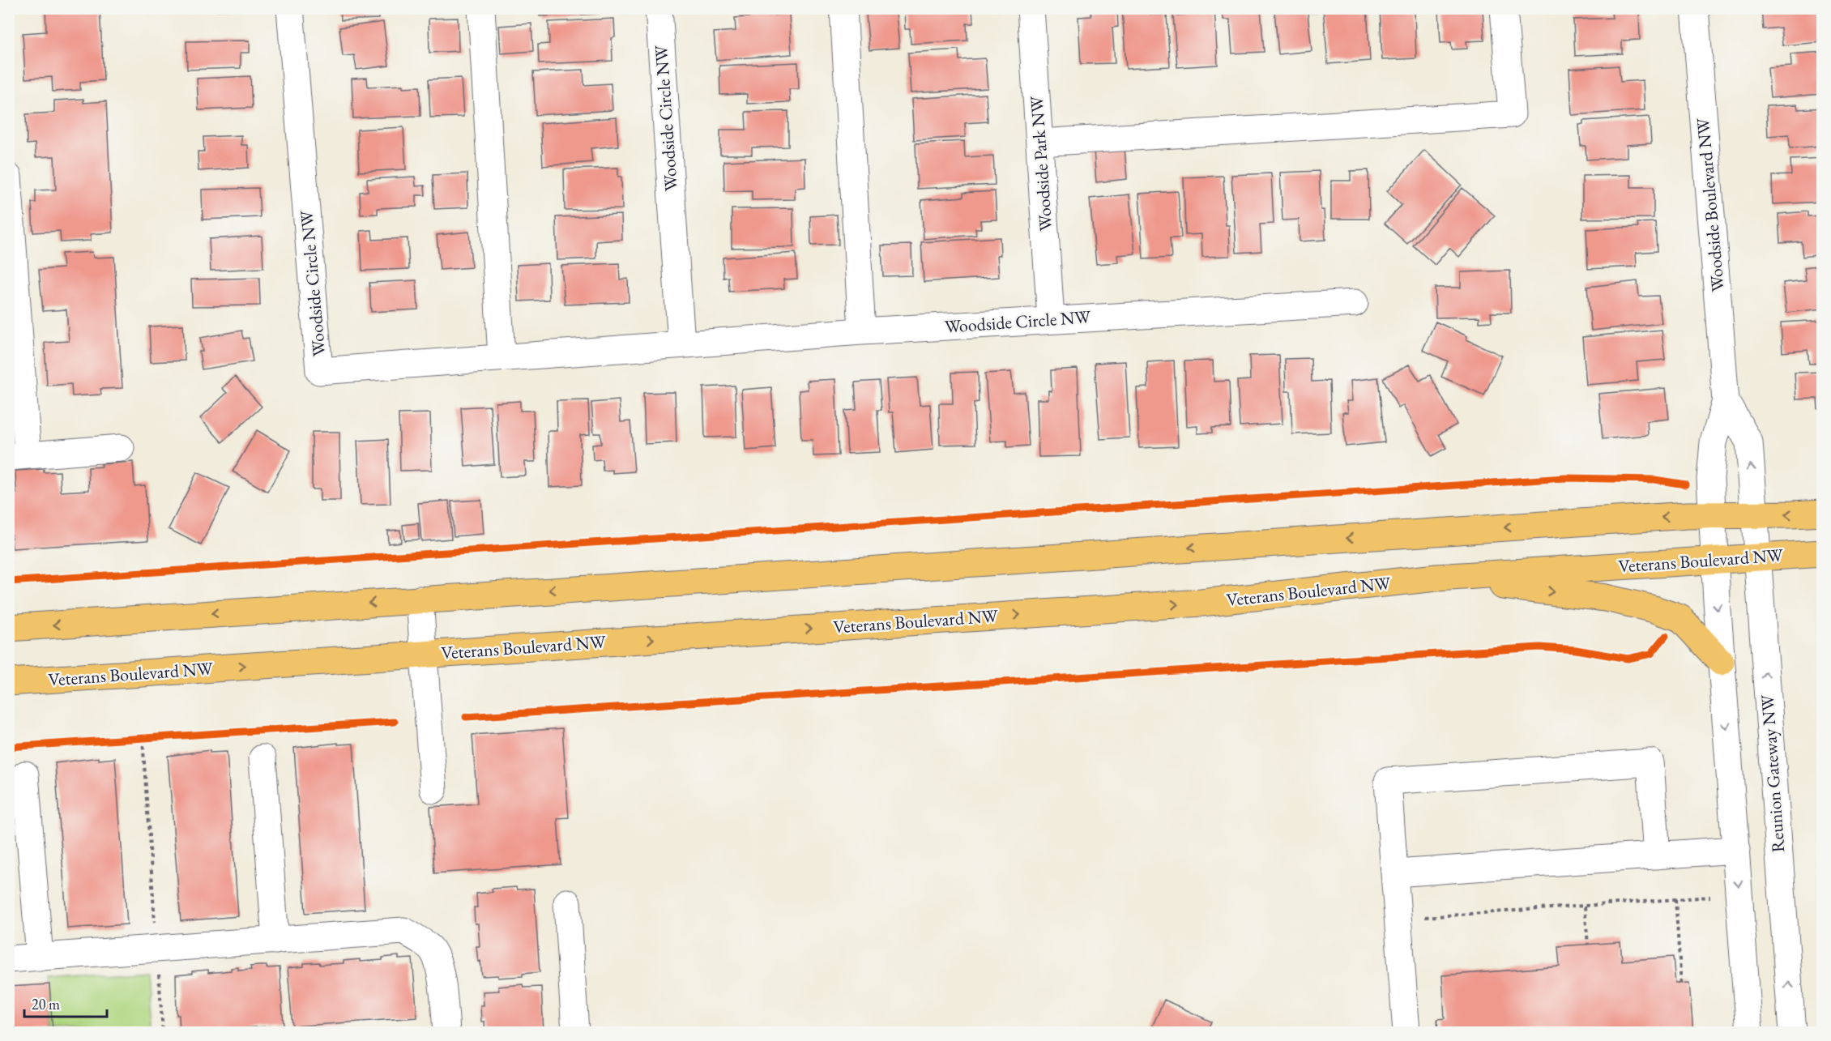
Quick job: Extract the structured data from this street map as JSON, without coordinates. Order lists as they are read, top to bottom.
{
  "streets": {
    "main road": ["Veterans Boulevard NW"],
    "street": [
      "Woodside Circle NW",
      "Woodside Park NW",
      "Woodside Boulevard NW",
      "Reunion Gateway NW"
    ]
  },
  "crossings": [
    ["Woodside Circle NW", "Woodside Park NW"],
    ["Woodside Boulevard NW", "Reunion Gateway NW"],
    ["Veterans Boulevard NW", "Reunion Gateway NW"]
  ],
  "scale_bar": "20 m"
}
